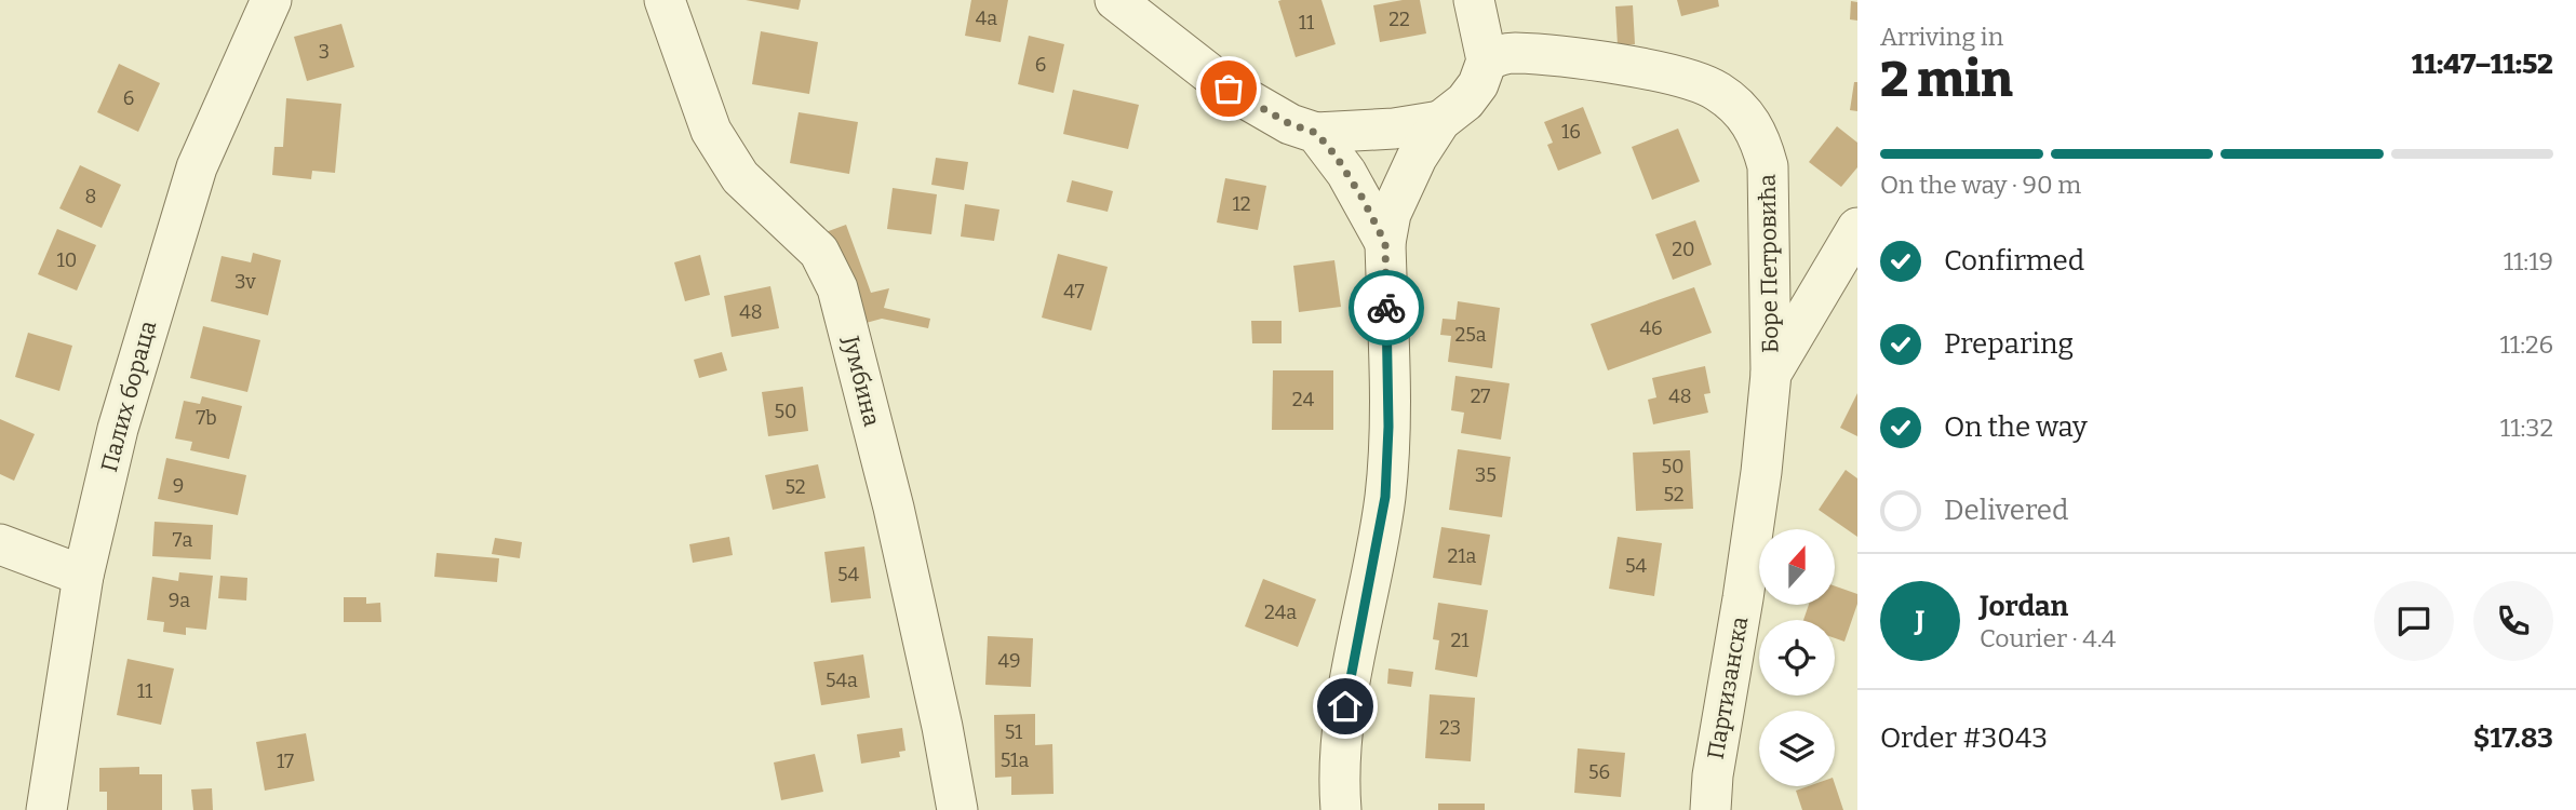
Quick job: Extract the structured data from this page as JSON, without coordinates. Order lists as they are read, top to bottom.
{
  "streets": {
    "street": [
      "Боре Петровића",
      "Јумбина",
      "Палих бораца",
      "Партизанска"
    ]
  },
  "crossings": [
    ["Боре Петровића", "Партизанска"]
  ],
  "house_numbers": [
    "4a",
    "22",
    "11",
    "3",
    "6",
    "6",
    "16",
    "8",
    "12",
    "20",
    "10",
    "3v",
    "47",
    "48",
    "46",
    "25a",
    "27",
    "48",
    "24",
    "50",
    "7b",
    "50",
    "35",
    "9",
    "52",
    "52",
    "7a",
    "21a",
    "54",
    "54",
    "9a",
    "24a",
    "21",
    "49",
    "54a",
    "11",
    "23",
    "51",
    "51a",
    "17",
    "56"
  ],
  "north": "top",
  "page": {
    "heading": ["2 min", "Arriving in", "11:47–11:52"],
    "panel": [
      "Jordan",
      "Courier · 4.4",
      "Order #3043",
      "$17.83"
    ],
    "bar": "On the way · 90 m",
    "list": [
      ["Confirmed", "11:19"],
      ["Preparing", "11:26"],
      ["On the way", "11:32"],
      "Delivered"
    ],
    "round": "J"
  }
}
